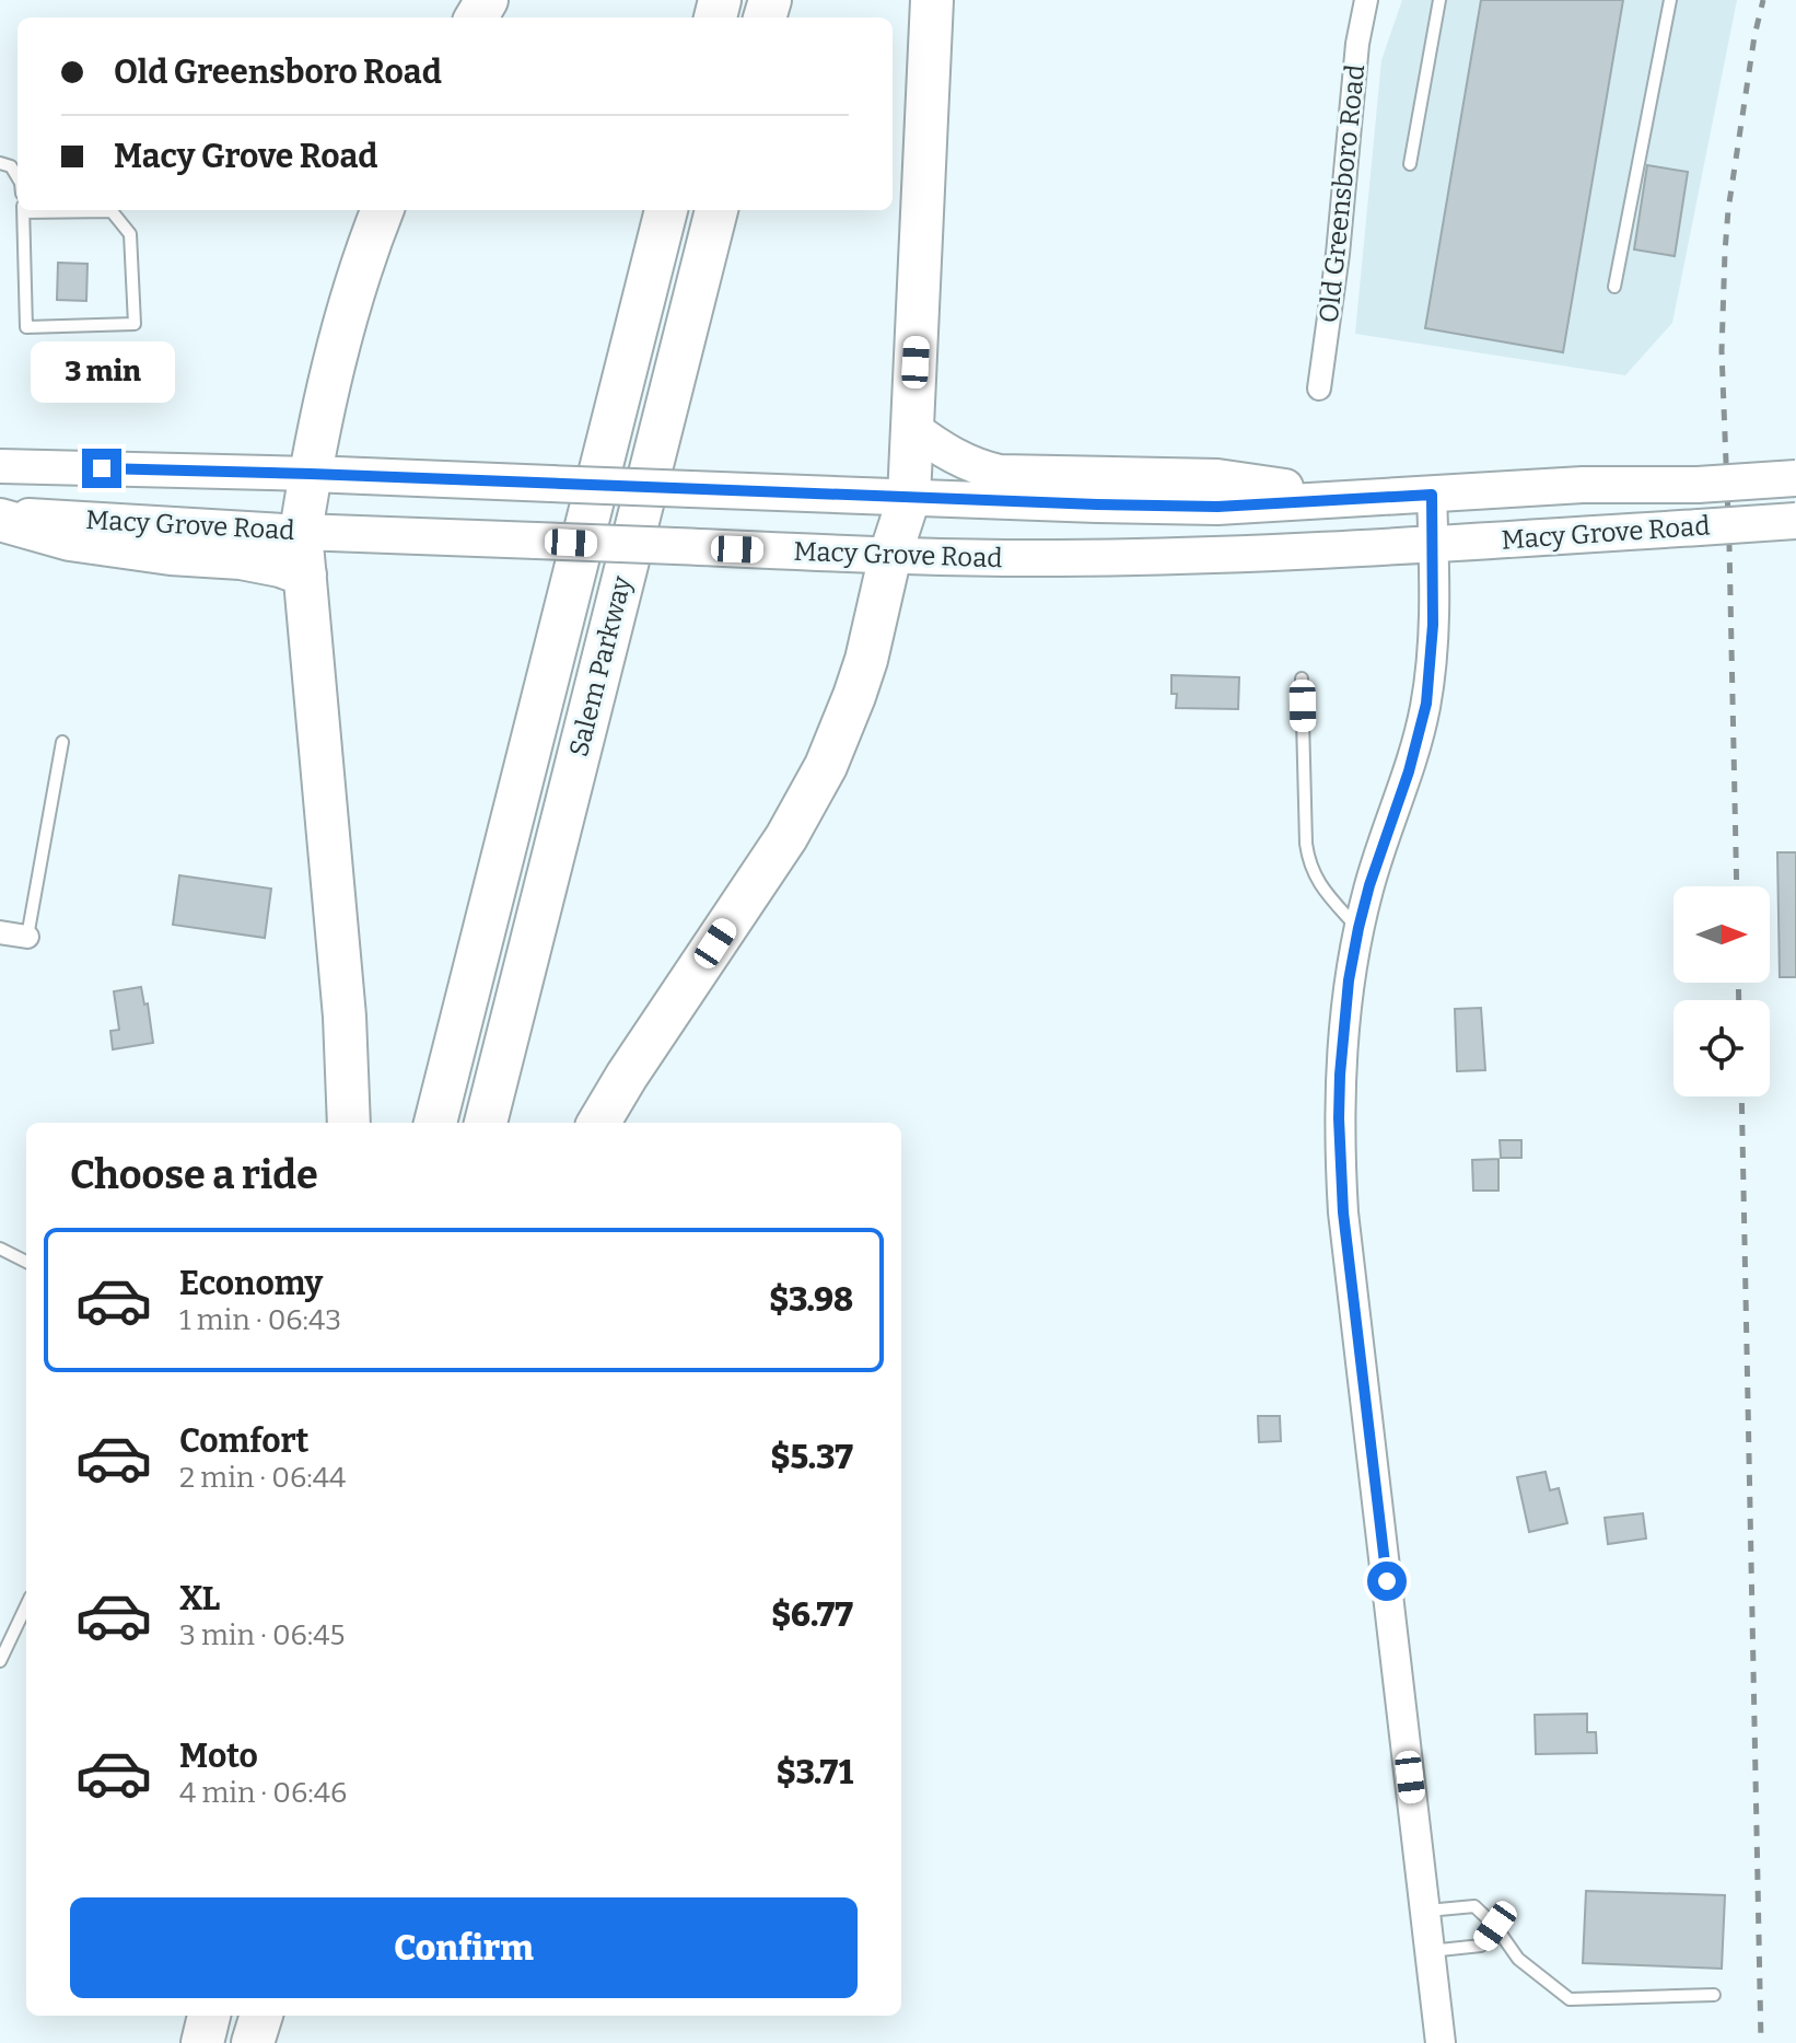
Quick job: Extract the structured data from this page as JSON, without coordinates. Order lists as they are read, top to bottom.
{
  "streets": {
    "highway": ["Salem Parkway"],
    "main road": ["Macy Grove Road"],
    "street": ["Old Greensboro Road"]
  },
  "north": "right",
  "page": {
    "banner": ["Old Greensboro Road", "Macy Grove Road"],
    "bubble": "3 min",
    "heading": "Choose a ride",
    "list": [
      {
        "name": "Economy",
        "note": "1 min · 06:43",
        "value": "$3.98"
      },
      {
        "name": "Comfort",
        "note": "2 min · 06:44",
        "value": "$5.37"
      },
      {
        "name": "XL",
        "note": "3 min · 06:45",
        "value": "$6.77"
      },
      {
        "name": "Moto",
        "note": "4 min · 06:46",
        "value": "$3.71"
      }
    ],
    "buttons": "Confirm"
  }
}
